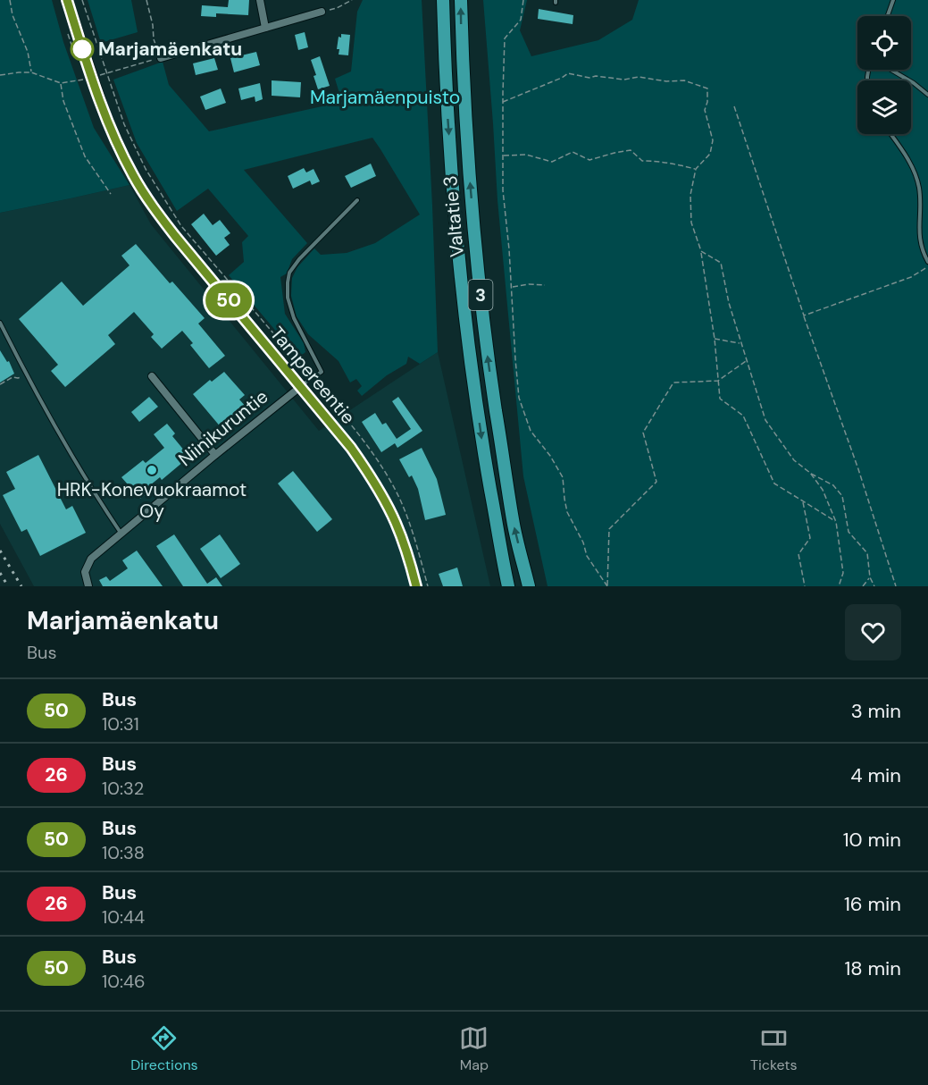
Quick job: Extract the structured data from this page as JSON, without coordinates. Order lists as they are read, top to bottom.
{
  "streets": {
    "highway": ["Valtatie 3", "3"],
    "main road": ["Tampereentie"],
    "street": ["Niinikuruntie"]
  },
  "crossings": [
    ["Tampereentie", "Niinikuruntie"]
  ],
  "parks": ["Marjamäenpuisto"],
  "places": ["Marjamäenkatu", "HRK-Konevuokraamot Oy"],
  "lines": ["bus line 50"],
  "page": {
    "on_map": "50",
    "heading": ["Marjamäenkatu", "Bus"],
    "list": [
      {
        "mark": "50",
        "name": "Bus",
        "note": "10:31",
        "value": "3 min"
      },
      {
        "mark": "26",
        "name": "Bus",
        "note": "10:32",
        "value": "4 min"
      },
      {
        "mark": "50",
        "name": "Bus",
        "note": "10:38",
        "value": "10 min"
      },
      {
        "mark": "26",
        "name": "Bus",
        "note": "10:44",
        "value": "16 min"
      },
      {
        "mark": "50",
        "name": "Bus",
        "note": "10:46",
        "value": "18 min"
      }
    ],
    "tabs": ["Directions", "Map", "Tickets"]
  }
}
